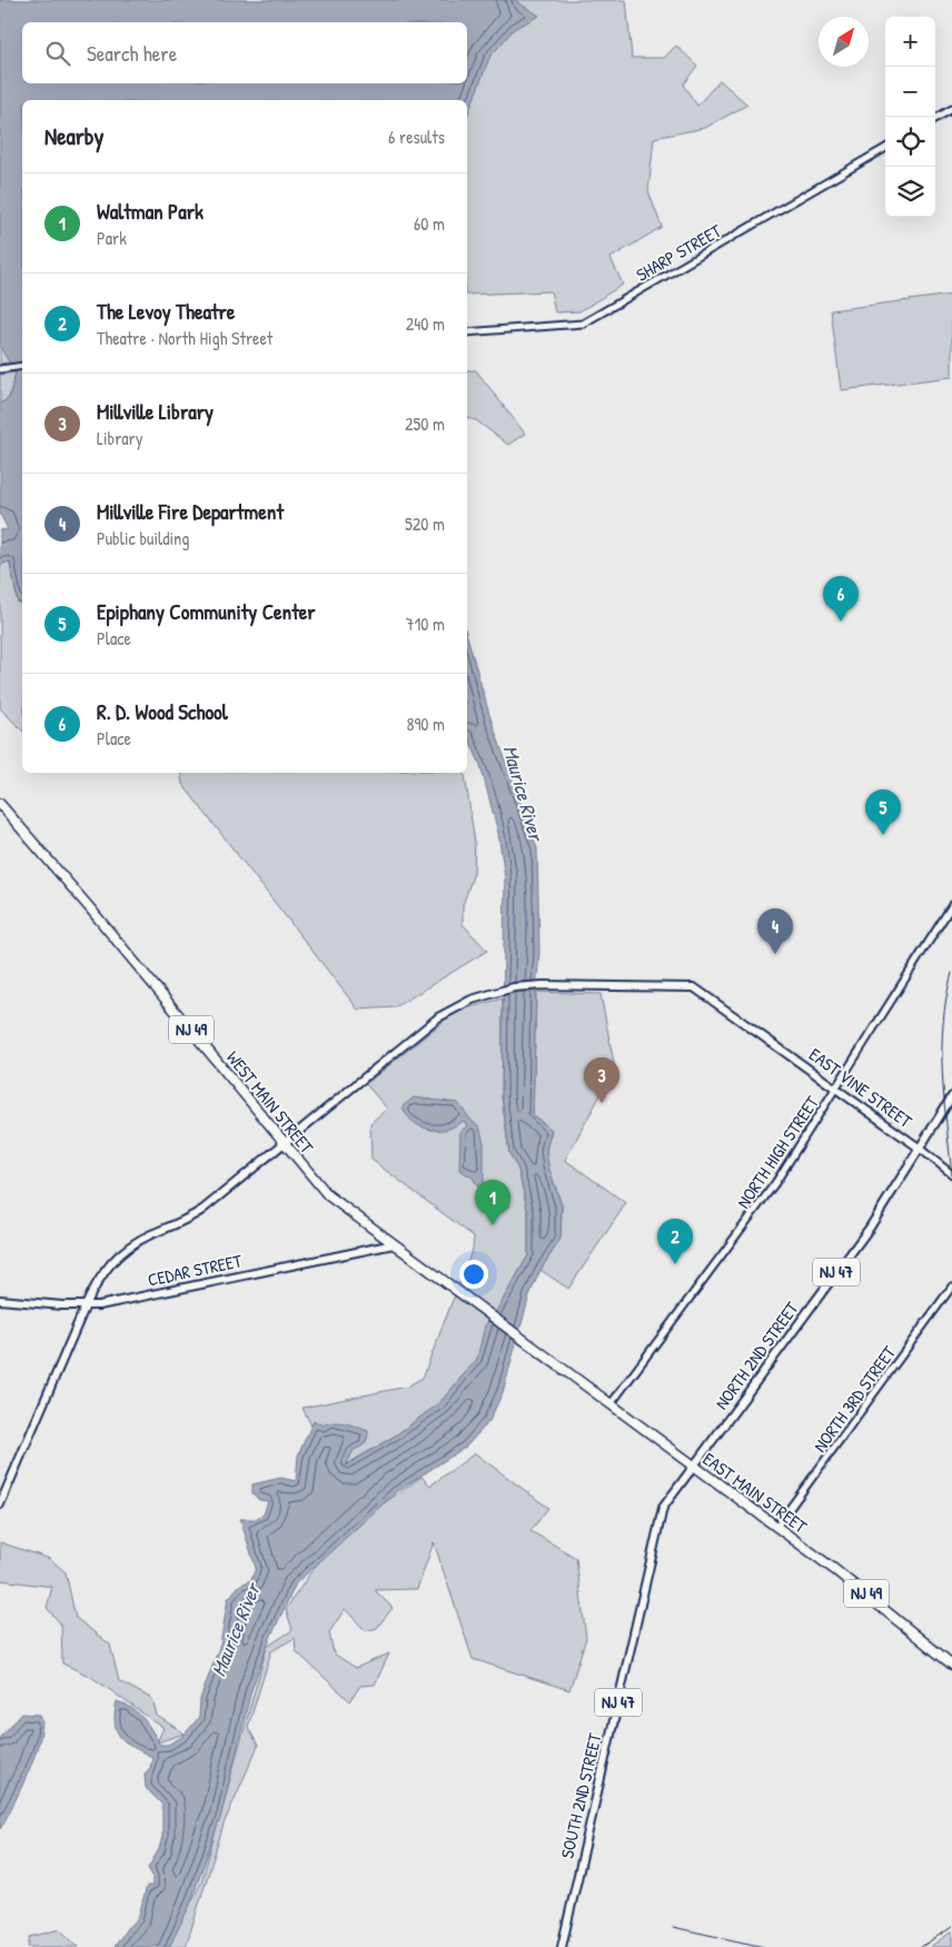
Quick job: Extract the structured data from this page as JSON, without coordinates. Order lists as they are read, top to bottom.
{
  "streets": {
    "highway": ["NJ 49", "WEST MAIN STREET", "EAST MAIN STREET"],
    "main road": [
      "EAST VINE STREET",
      "CEDAR STREET",
      "NJ 47",
      "NORTH 2ND STREET",
      "SOUTH 2ND STREET"
    ],
    "street": ["SHARP STREET", "NORTH HIGH STREET", "NORTH 3RD STREET"]
  },
  "crossings": [
    ["EAST VINE STREET", "WEST MAIN STREET"],
    ["EAST VINE STREET", "NORTH HIGH STREET"],
    ["EAST VINE STREET", "NORTH 2ND STREET"],
    ["WEST MAIN STREET", "CEDAR STREET"],
    ["WEST MAIN STREET", "EAST MAIN STREET"],
    ["NORTH HIGH STREET", "EAST MAIN STREET"],
    ["NORTH 2ND STREET", "EAST MAIN STREET"],
    ["NORTH 2ND STREET", "SOUTH 2ND STREET"],
    ["NORTH 3RD STREET", "EAST MAIN STREET"],
    ["EAST MAIN STREET", "SOUTH 2ND STREET"]
  ],
  "water": ["Maurice River"],
  "north": "top right",
  "page": {
    "map_buttons": ["+", "−"],
    "search": "Search here",
    "heading": ["Nearby", "6 results"],
    "list": [
      {
        "mark": "1",
        "name": "Waltman Park",
        "note": "Park",
        "value": "60 m"
      },
      {
        "mark": "2",
        "name": "The Levoy Theatre",
        "note": "Theatre · North High Street",
        "value": "240 m"
      },
      {
        "mark": "3",
        "name": "Millville Library",
        "note": "Library",
        "value": "250 m"
      },
      {
        "mark": "4",
        "name": "Millville Fire Department",
        "note": "Public building",
        "value": "520 m"
      },
      {
        "mark": "5",
        "name": "Epiphany Community Center",
        "note": "Place",
        "value": "710 m"
      },
      {
        "mark": "6",
        "name": "R. D. Wood School",
        "note": "Place",
        "value": "890 m"
      }
    ],
    "pins": [
      "6",
      "5",
      "4",
      "3",
      "1",
      "2"
    ]
  }
}
